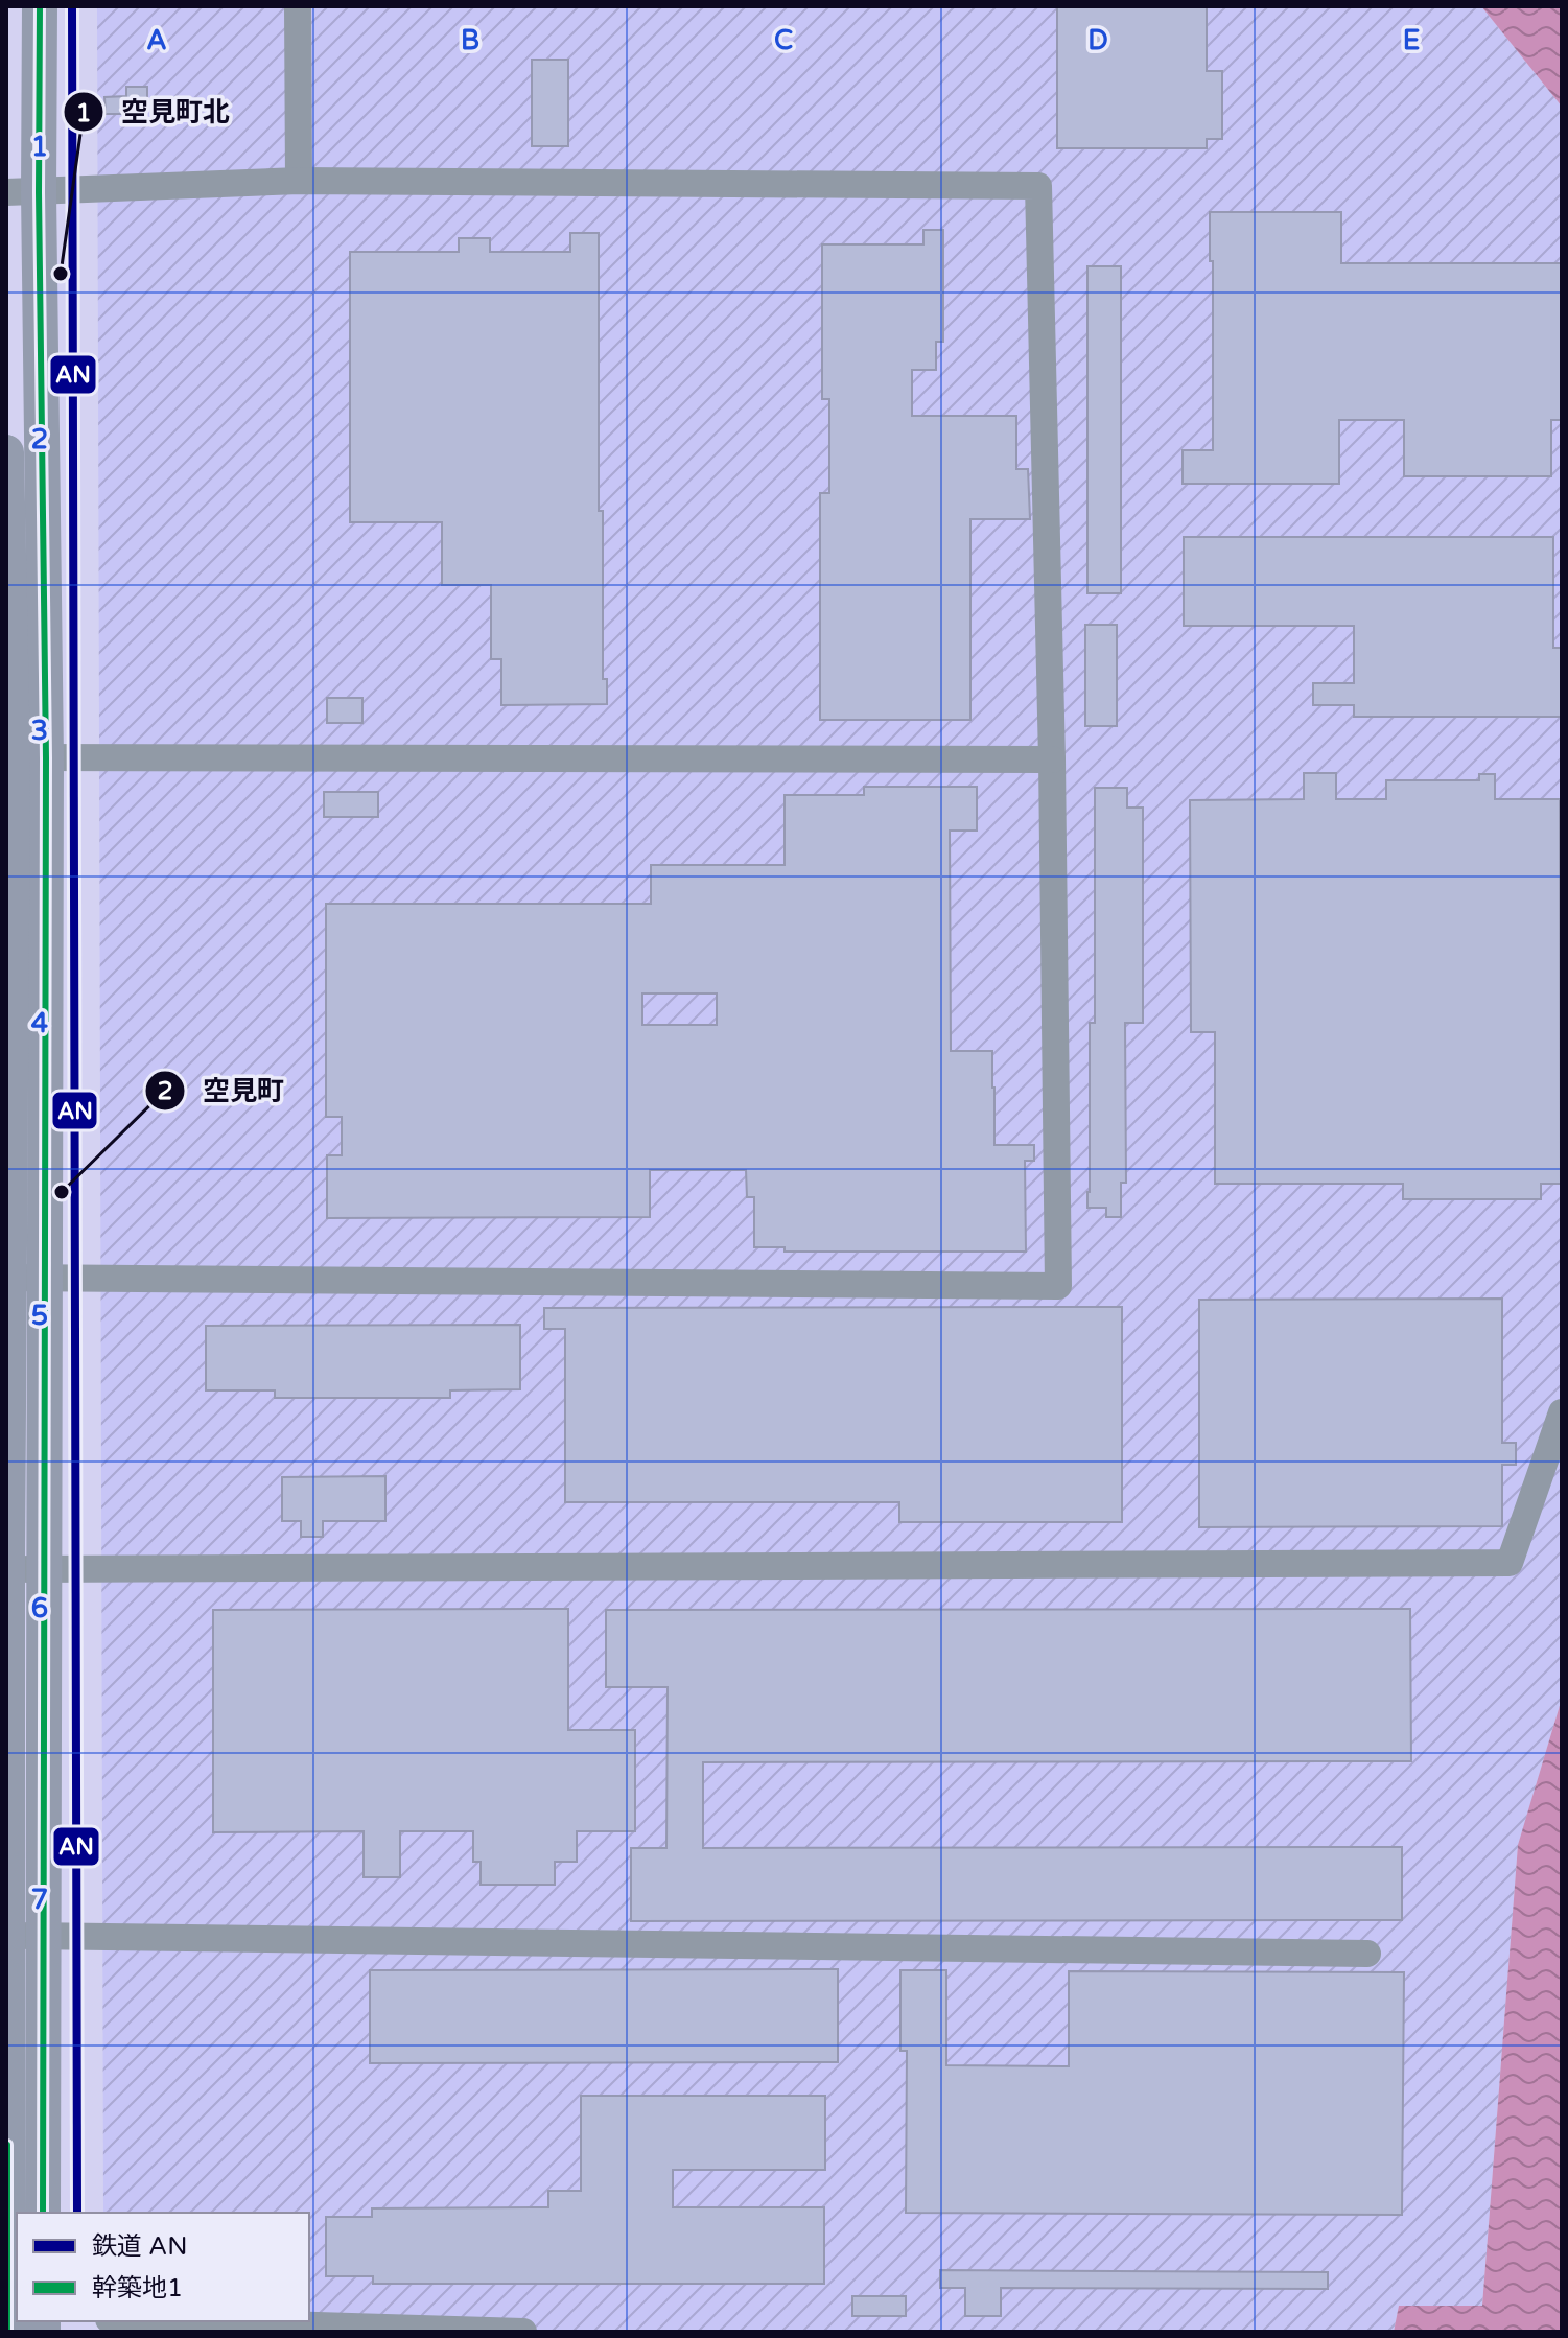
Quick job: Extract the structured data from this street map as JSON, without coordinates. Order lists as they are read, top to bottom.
{
  "places": ["空見町北", "空見町"],
  "lines": ["rail line AN", "transit line 幹築地1"],
  "legend": ["鉄道 AN", "幹築地1"],
  "grid": {
    "columns": [
      "A",
      "B",
      "C",
      "D",
      "E"
    ],
    "rows": [
      "1",
      "2",
      "3",
      "4",
      "5",
      "6",
      "7"
    ]
  }
}
